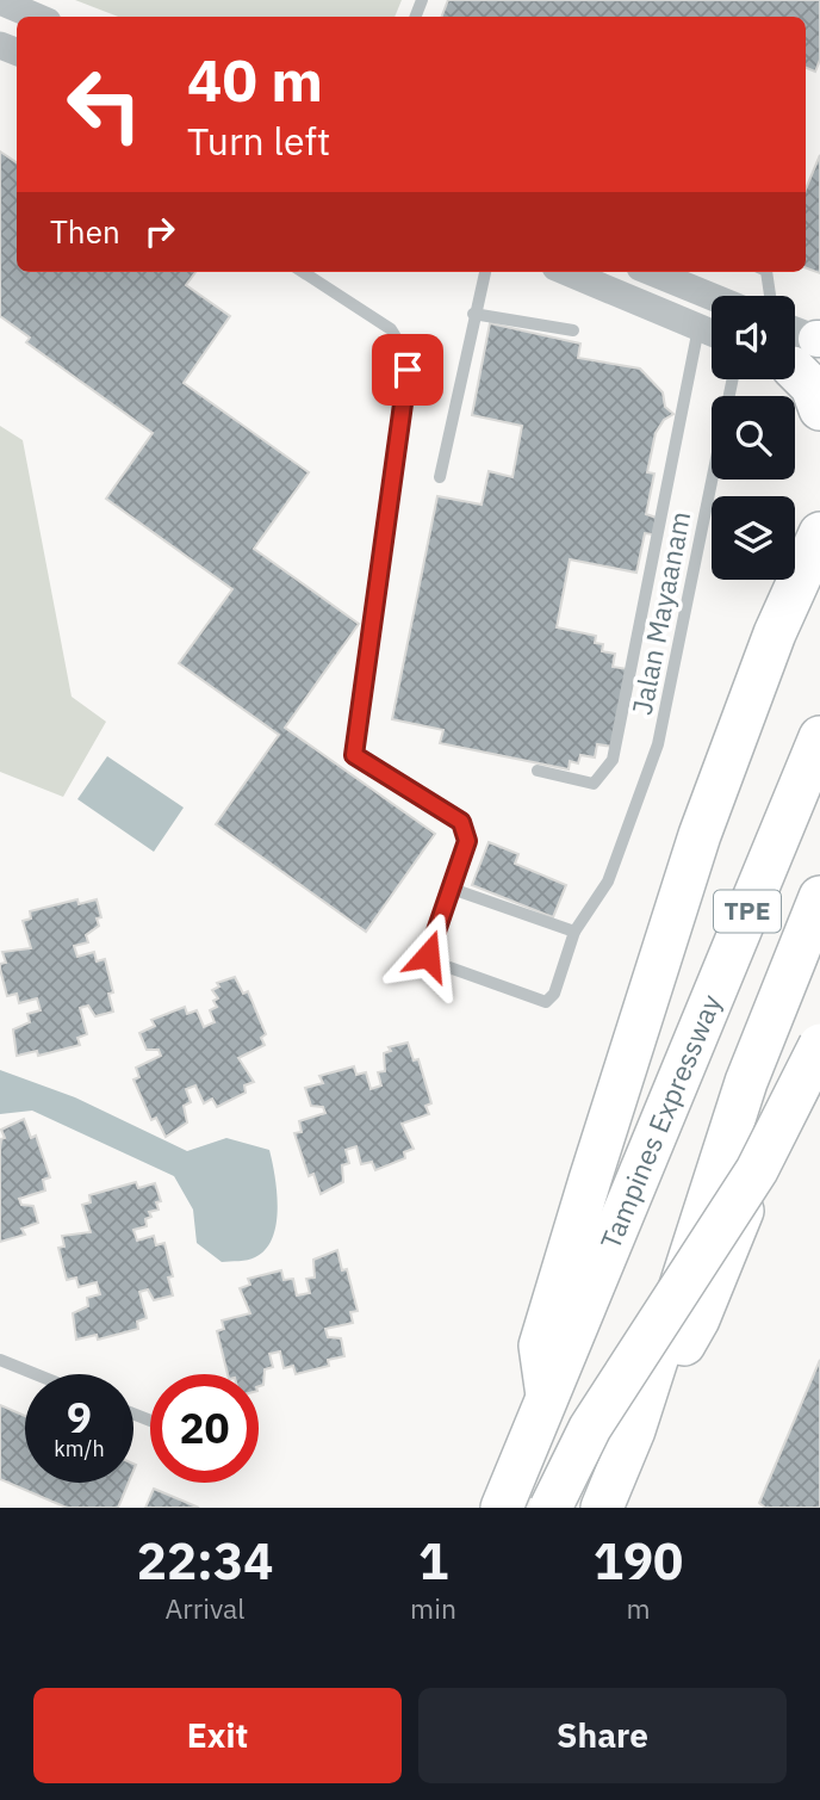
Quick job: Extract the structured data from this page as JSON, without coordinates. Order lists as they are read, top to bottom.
{
  "streets": {
    "highway": ["TPE", "Tampines Expressway"],
    "lane": ["Jalan Mayaanam"]
  },
  "page": {
    "turn": ["40 m", "Turn left"],
    "then": "Then",
    "speed": "9 km/h",
    "limit": "20",
    "eta": [
      "22:34",
      "Arrival",
      "1",
      "min",
      "190",
      "m"
    ],
    "buttons": ["Exit", "Share"]
  }
}
